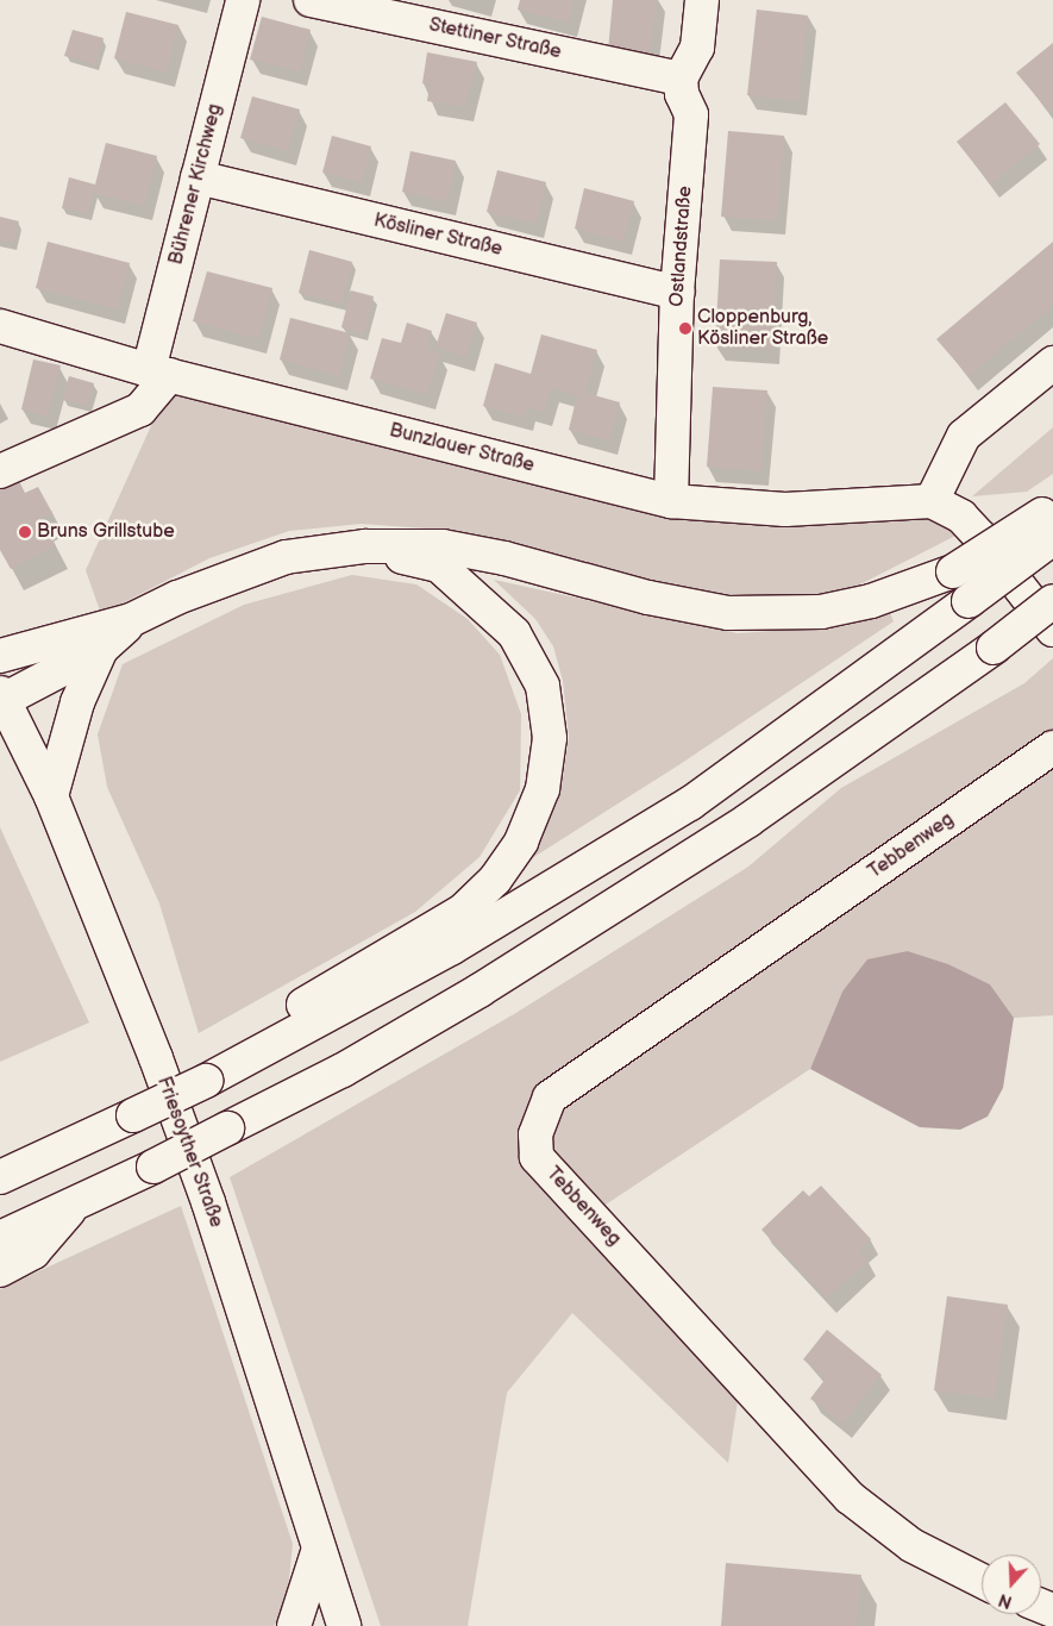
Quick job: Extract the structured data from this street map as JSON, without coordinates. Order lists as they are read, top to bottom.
{
  "streets": {
    "main road": [
      "Stettiner Straße",
      "Bührener Kirchweg",
      "Kösliner Straße",
      "Ostlandstraße",
      "Bunzlauer Straße",
      "Tebbenweg",
      "Friesoyther Straße"
    ]
  },
  "crossings": [
    ["Stettiner Straße", "Ostlandstraße"],
    ["Bührener Kirchweg", "Kösliner Straße"],
    ["Bührener Kirchweg", "Bunzlauer Straße"],
    ["Kösliner Straße", "Ostlandstraße"],
    ["Ostlandstraße", "Bunzlauer Straße"]
  ],
  "places": ["Cloppenburg, Kösliner Straße", "Bruns Grillstube"],
  "north": "bottom"
}
